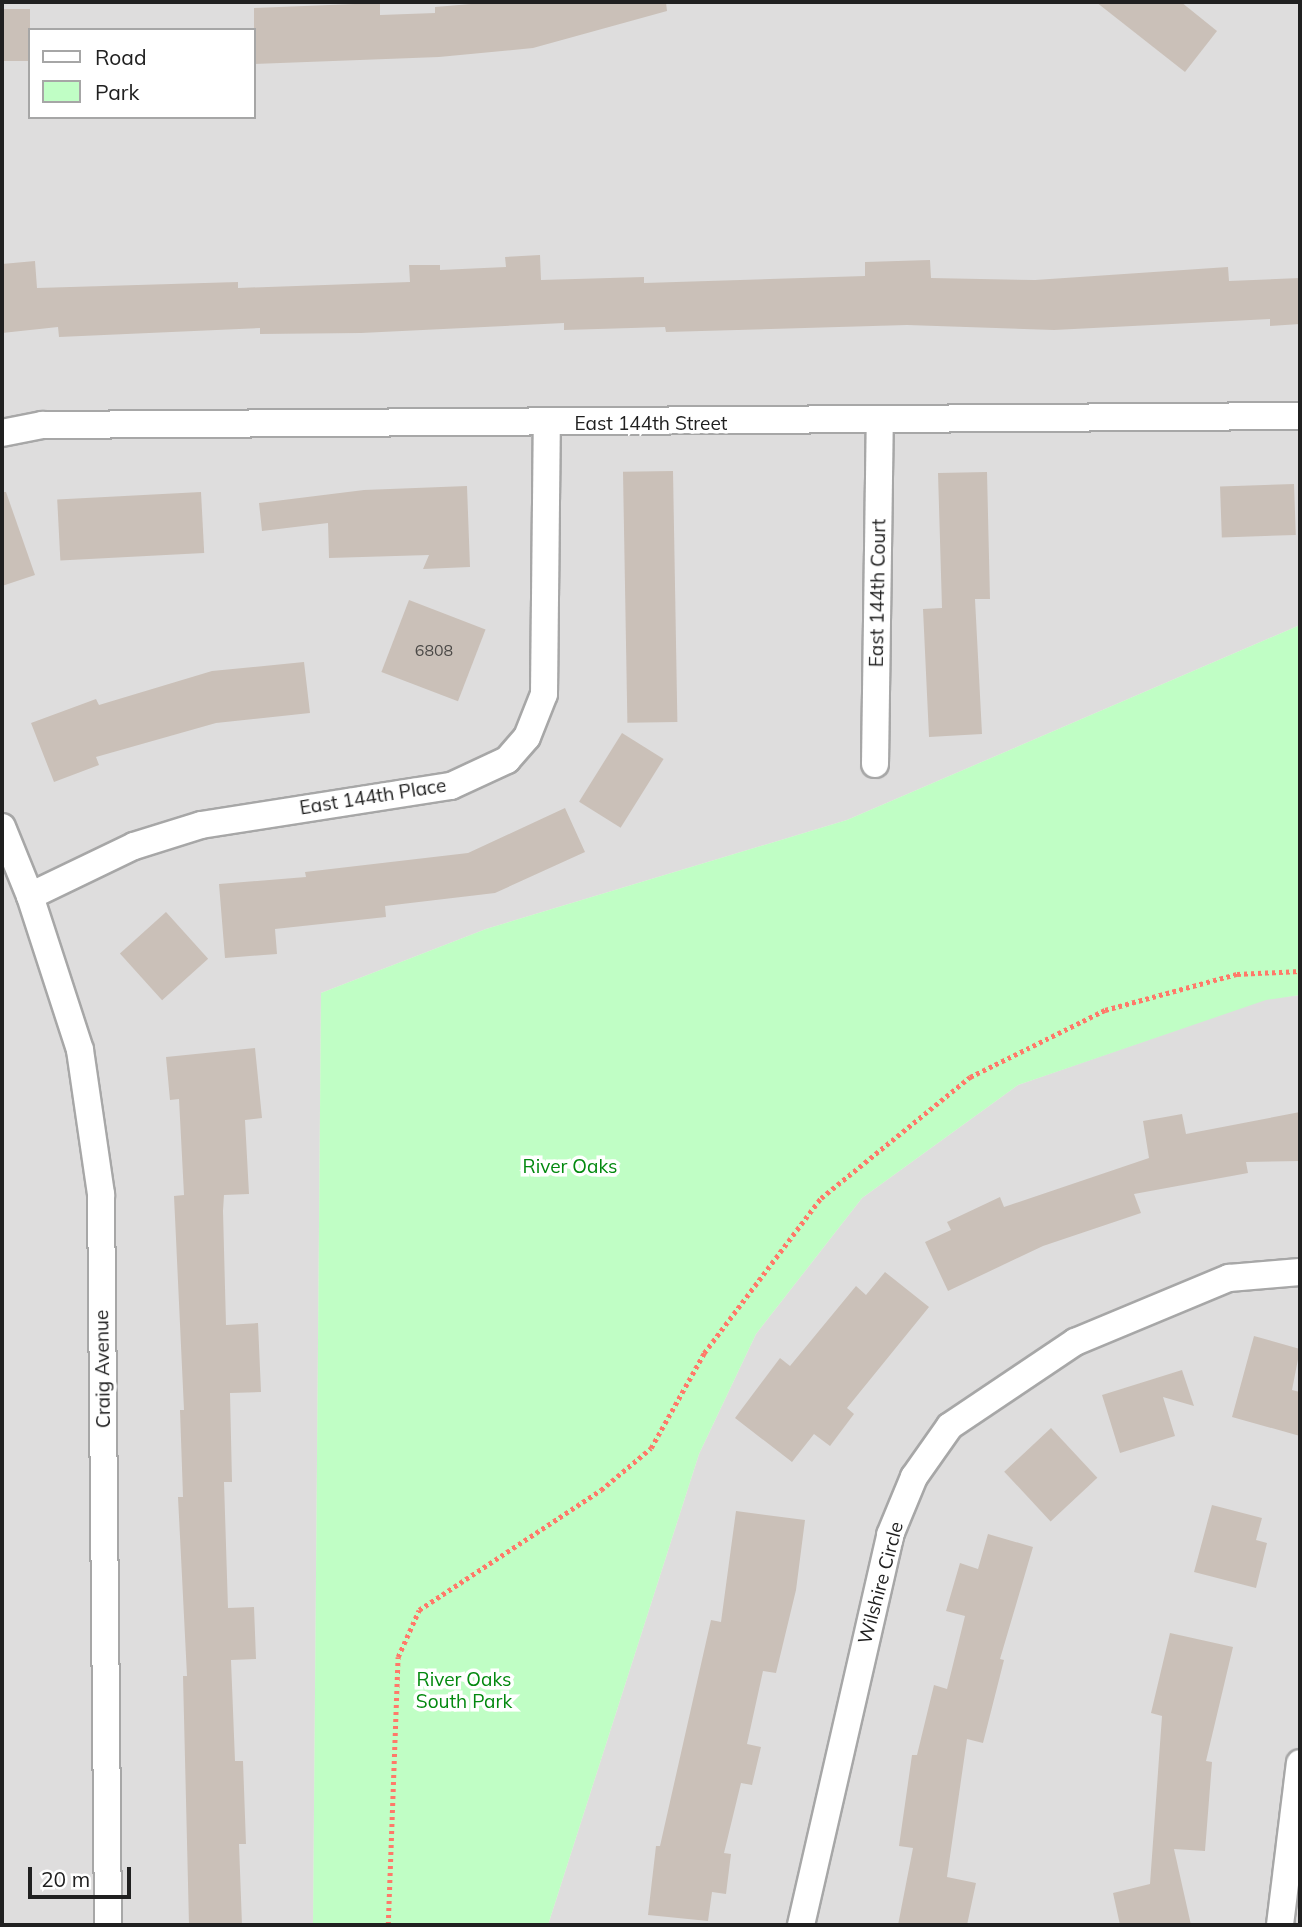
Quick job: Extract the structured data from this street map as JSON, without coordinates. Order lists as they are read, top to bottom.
{
  "streets": {
    "street": [
      "East 144th Street",
      "East 144th Court",
      "East 144th Place",
      "Craig Avenue",
      "Wilshire Circle"
    ]
  },
  "crossings": [
    ["East 144th Street", "East 144th Court"],
    ["East 144th Street", "East 144th Place"],
    ["East 144th Place", "Craig Avenue"]
  ],
  "parks": ["River Oaks", "River Oaks South Park"],
  "house_numbers": ["6808"],
  "legend": ["Road", "Park"],
  "scale_bar": "20 m"
}
